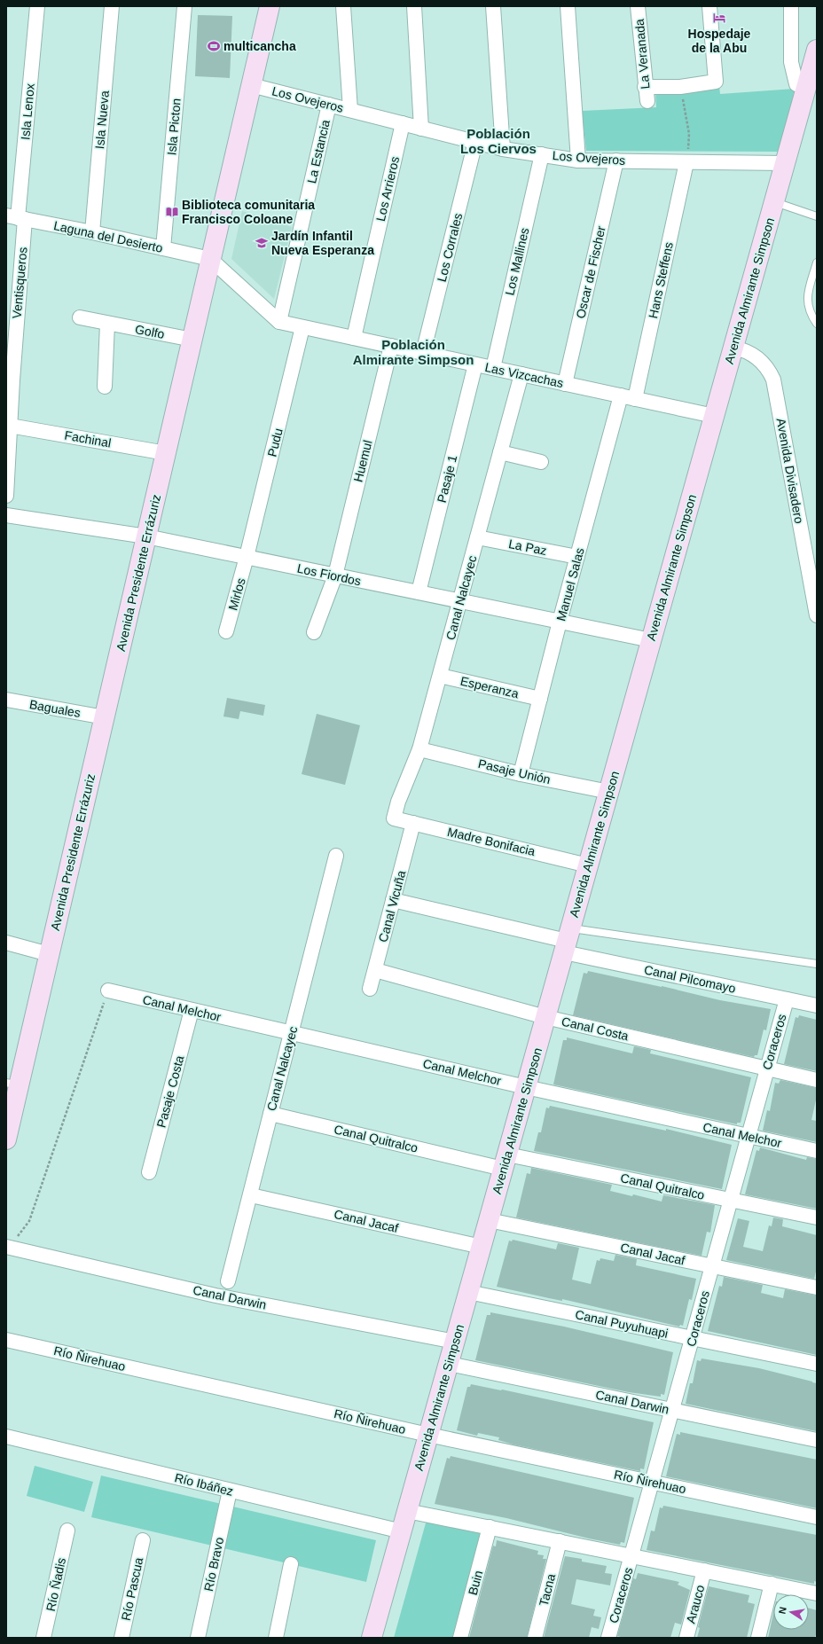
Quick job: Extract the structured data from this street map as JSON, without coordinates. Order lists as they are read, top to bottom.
{
  "streets": {
    "street": [
      "La Veranada",
      "Los Ovejeros",
      "Isla Lenox",
      "Isla Nueva",
      "Isla Picton",
      "La Estancia",
      "Los Arrieros",
      "Laguna del Desierto",
      "Los Corrales",
      "Los Mallines",
      "Oscar de Fischer",
      "Hans Steffens",
      "Ventisqueros",
      "Avenida Almirante Simpson",
      "Golfo",
      "Las Vizcachas",
      "Fachinal",
      "Pudu",
      "Huemul",
      "Avenida Divisadero",
      "Pasaje 1",
      "La Paz",
      "Avenida Presidente Errázuriz",
      "Los Fiordos",
      "Manuel Salas",
      "Mirlos",
      "Canal Nalcayec",
      "Esperanza",
      "Baguales",
      "Pasaje Unión",
      "Madre Bonifacia",
      "Canal Vicuña",
      "Canal Pilcomayo",
      "Canal Melchor",
      "Canal Costa",
      "Coraceros",
      "Pasaje Costa",
      "Canal Quitralco",
      "Canal Jacaf",
      "Canal Darwin",
      "Canal Puyuhuapi",
      "Río Ñirehuao",
      "Río Ibáñez",
      "Río Bravo",
      "Buin",
      "Río Ñadis",
      "Río Pascua",
      "Tacna",
      "Arauco"
    ]
  },
  "crossings": [
    ["Los Ovejeros", "La Estancia"],
    ["Los Ovejeros", "Los Arrieros"],
    ["Los Ovejeros", "Los Corrales"],
    ["Los Ovejeros", "Los Mallines"],
    ["Los Ovejeros", "Oscar de Fischer"],
    ["Los Ovejeros", "Hans Steffens"],
    ["Los Ovejeros", "Avenida Almirante Simpson"],
    ["Los Ovejeros", "Avenida Presidente Errázuriz"],
    ["Isla Lenox", "Laguna del Desierto"],
    ["Isla Lenox", "Ventisqueros"],
    ["Isla Nueva", "Laguna del Desierto"],
    ["Isla Picton", "Laguna del Desierto"],
    ["La Estancia", "Las Vizcachas"],
    ["Los Arrieros", "Las Vizcachas"],
    ["Laguna del Desierto", "Ventisqueros"],
    ["Laguna del Desierto", "Las Vizcachas"],
    ["Laguna del Desierto", "Avenida Presidente Errázuriz"],
    ["Los Corrales", "Las Vizcachas"],
    ["Los Mallines", "Las Vizcachas"],
    ["Oscar de Fischer", "Las Vizcachas"],
    ["Hans Steffens", "Las Vizcachas"],
    ["Ventisqueros", "Fachinal"],
    ["Avenida Almirante Simpson", "Las Vizcachas"],
    ["Avenida Almirante Simpson", "Avenida Divisadero"],
    ["Avenida Almirante Simpson", "Los Fiordos"],
    ["Avenida Almirante Simpson", "Pasaje Unión"],
    ["Avenida Almirante Simpson", "Madre Bonifacia"],
    ["Avenida Almirante Simpson", "Canal Pilcomayo"],
    ["Avenida Almirante Simpson", "Canal Melchor"],
    ["Avenida Almirante Simpson", "Canal Costa"],
    ["Avenida Almirante Simpson", "Canal Quitralco"],
    ["Avenida Almirante Simpson", "Canal Jacaf"],
    ["Avenida Almirante Simpson", "Canal Darwin"],
    ["Avenida Almirante Simpson", "Canal Puyuhuapi"],
    ["Avenida Almirante Simpson", "Río Ñirehuao"],
    ["Avenida Almirante Simpson", "Río Ibáñez"],
    ["Golfo", "Avenida Presidente Errázuriz"],
    ["Las Vizcachas", "Pudu"],
    ["Las Vizcachas", "Huemul"],
    ["Las Vizcachas", "Pasaje 1"],
    ["Las Vizcachas", "Avenida Presidente Errázuriz"],
    ["Las Vizcachas", "Manuel Salas"],
    ["Las Vizcachas", "Canal Nalcayec"],
    ["Fachinal", "Avenida Presidente Errázuriz"],
    ["Pudu", "Los Fiordos"],
    ["Pudu", "Mirlos"],
    ["Huemul", "Los Fiordos"],
    ["Pasaje 1", "Los Fiordos"],
    ["La Paz", "Manuel Salas"],
    ["La Paz", "Canal Nalcayec"],
    ["Avenida Presidente Errázuriz", "Los Fiordos"],
    ["Avenida Presidente Errázuriz", "Baguales"],
    ["Los Fiordos", "Manuel Salas"],
    ["Los Fiordos", "Mirlos"],
    ["Los Fiordos", "Canal Nalcayec"],
    ["Manuel Salas", "Esperanza"],
    ["Manuel Salas", "Pasaje Unión"],
    ["Canal Nalcayec", "Esperanza"],
    ["Canal Nalcayec", "Pasaje Unión"],
    ["Canal Nalcayec", "Madre Bonifacia"],
    ["Canal Nalcayec", "Canal Melchor"],
    ["Canal Nalcayec", "Canal Quitralco"],
    ["Canal Nalcayec", "Canal Jacaf"],
    ["Madre Bonifacia", "Canal Vicuña"],
    ["Canal Vicuña", "Canal Pilcomayo"],
    ["Canal Vicuña", "Canal Costa"],
    ["Canal Pilcomayo", "Coraceros"],
    ["Canal Melchor", "Coraceros"],
    ["Canal Melchor", "Pasaje Costa"],
    ["Canal Costa", "Coraceros"],
    ["Coraceros", "Canal Quitralco"],
    ["Coraceros", "Canal Jacaf"],
    ["Coraceros", "Canal Darwin"],
    ["Coraceros", "Canal Puyuhuapi"],
    ["Coraceros", "Río Ñirehuao"],
    ["Río Ibáñez", "Río Bravo"]
  ],
  "districts": ["Población Los Ciervos", "Población Almirante Simpson"],
  "places": {
    "hotel": ["Hospedaje de la Abu"],
    "sports": ["multicancha"],
    "library": ["Biblioteca comunitaria Francisco Coloane"],
    "school or university": ["Jardín Infantil Nueva Esperanza"]
  },
  "north": "left"
}
